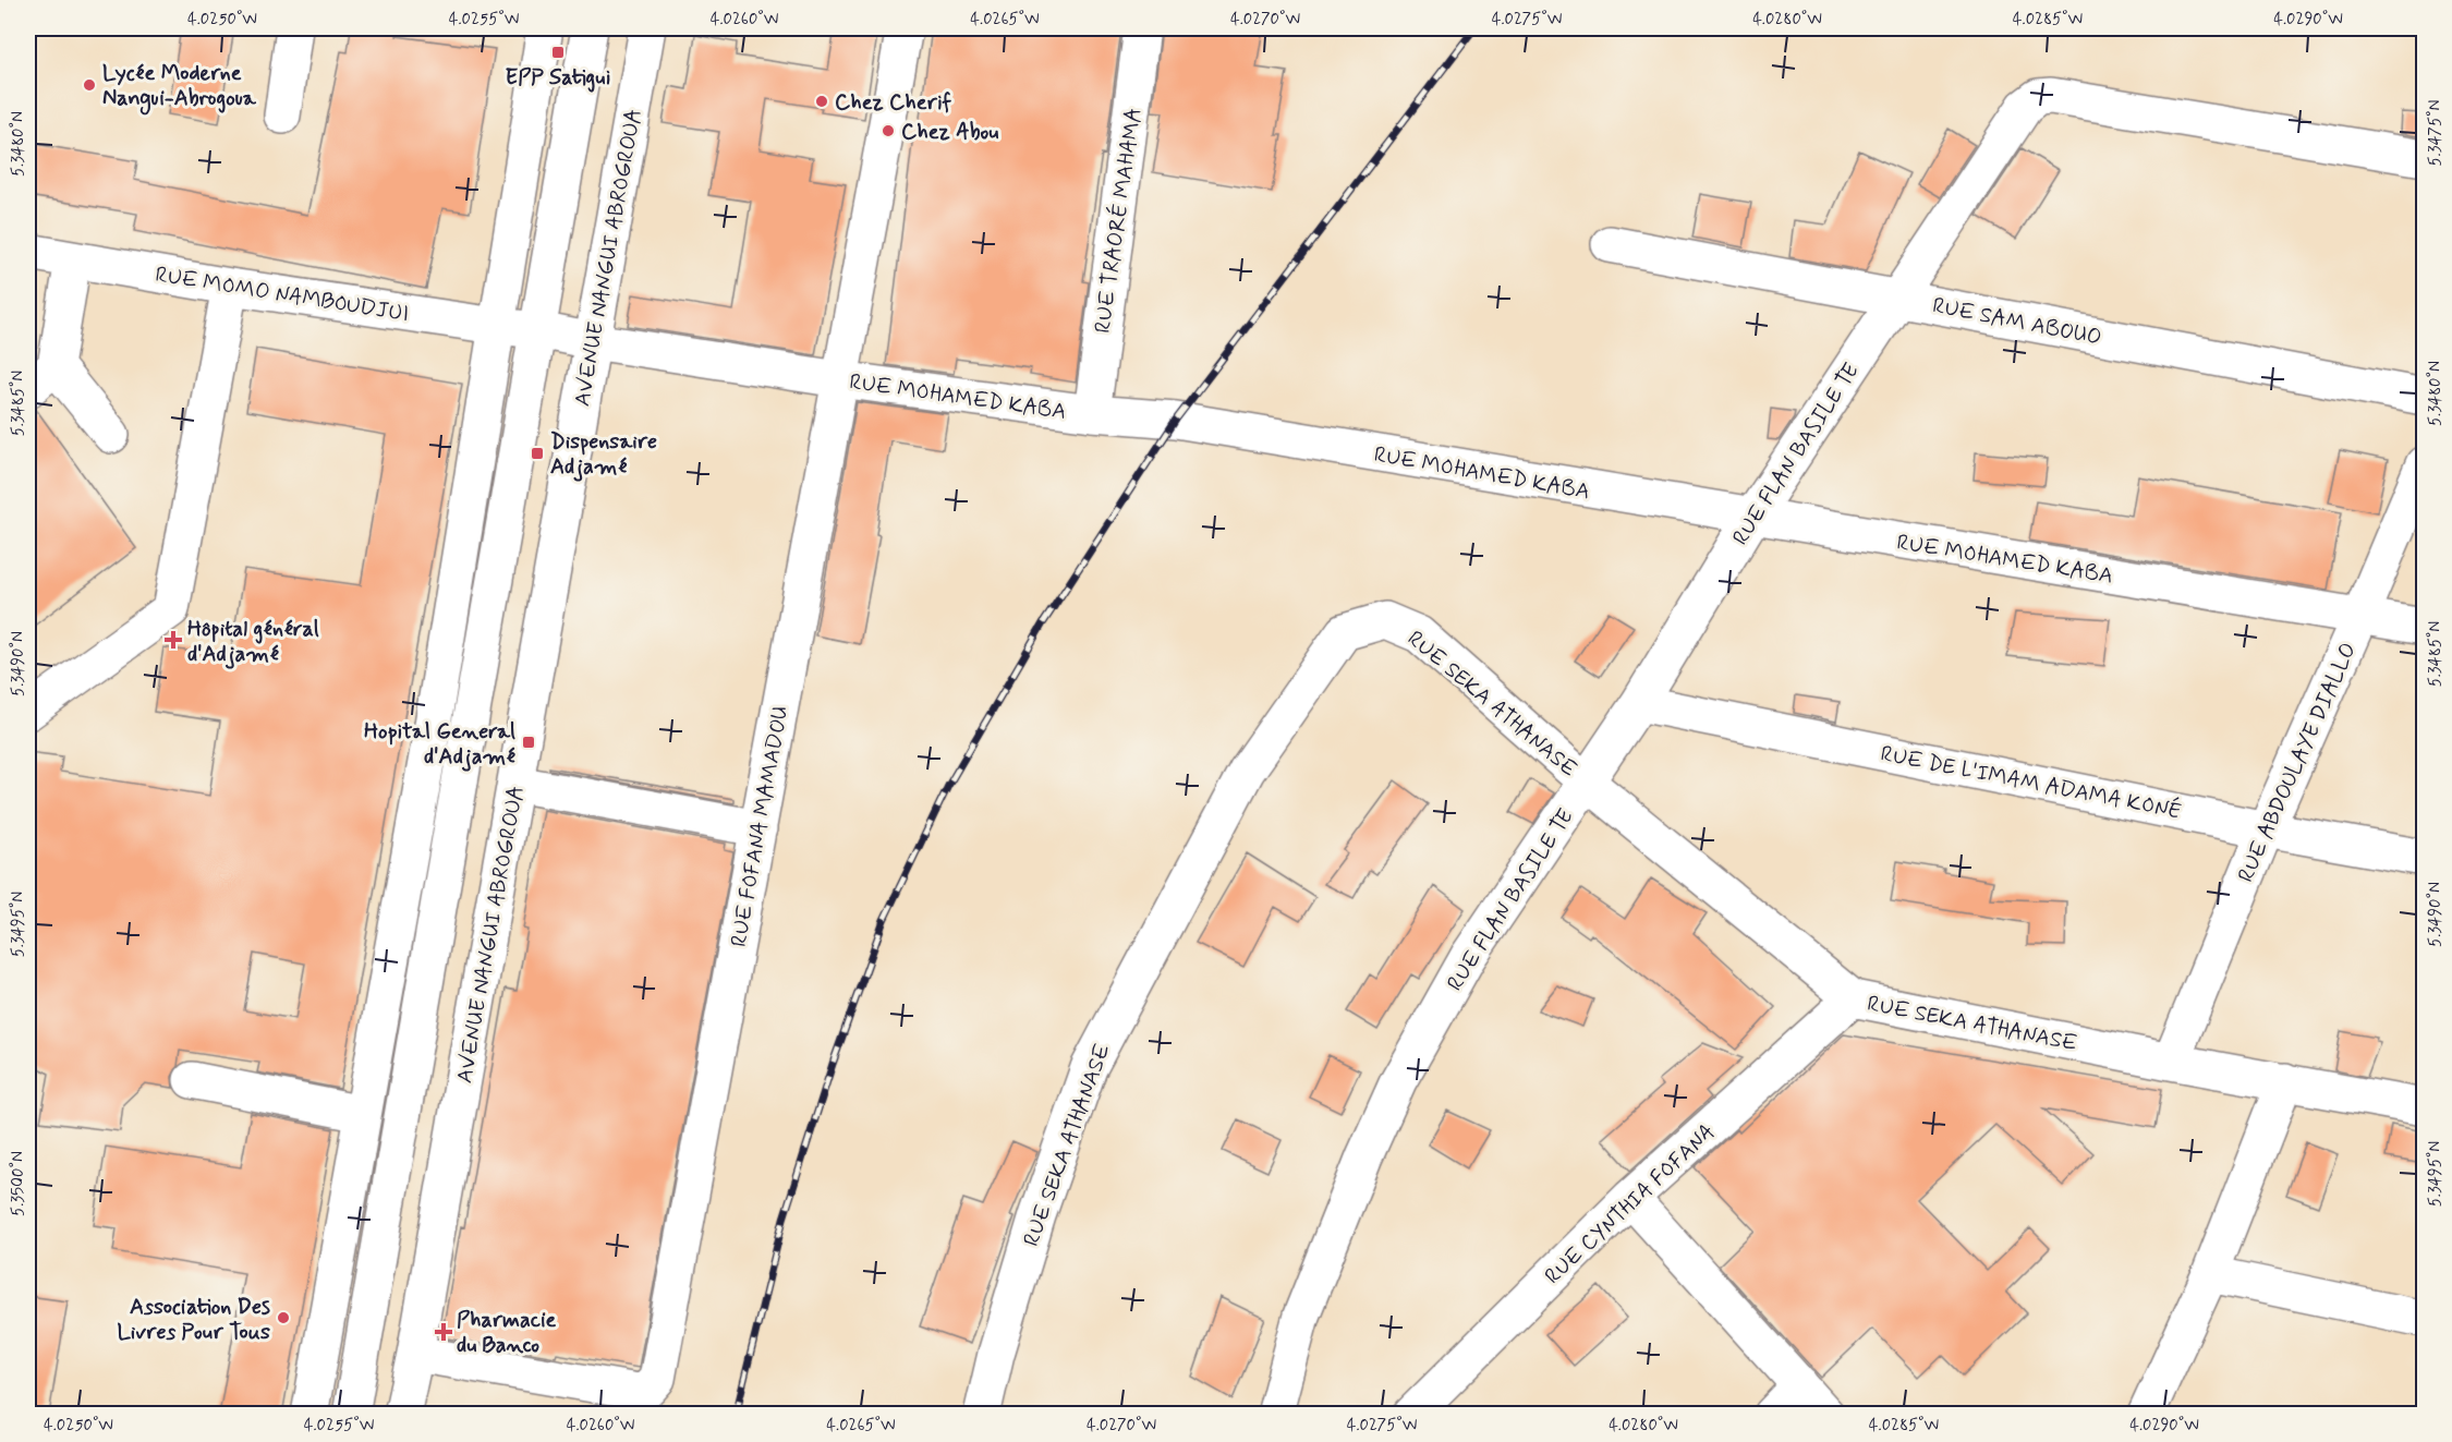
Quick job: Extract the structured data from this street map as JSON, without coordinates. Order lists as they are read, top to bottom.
{
  "streets": {
    "street": [
      "RUE TRAORÉ MAHAMA",
      "AVENUE NANGUI ABROGROUA",
      "RUE MOMO NAMBOUDJUI",
      "RUE SAM ABOUO",
      "RUE MOHAMED KABA",
      "RUE FLAN BASILE TE",
      "RUE SEKA ATHANASE",
      "RUE ABDOULAYE DIALLO",
      "RUE DE L'IMAM ADAMA KONÉ",
      "RUE FOFANA MAMADOU",
      "RUE CYNTHIA FOFANA"
    ]
  },
  "crossings": [
    ["RUE TRAORÉ MAHAMA", "RUE MOHAMED KABA"],
    ["AVENUE NANGUI ABROGROUA", "RUE MOHAMED KABA"],
    ["AVENUE NANGUI ABROGROUA", "RUE FOFANA MAMADOU"],
    ["RUE MOMO NAMBOUDJUI", "RUE MOHAMED KABA"],
    ["RUE SAM ABOUO", "RUE FLAN BASILE TE"],
    ["RUE MOHAMED KABA", "RUE FLAN BASILE TE"],
    ["RUE MOHAMED KABA", "RUE ABDOULAYE DIALLO"],
    ["RUE MOHAMED KABA", "RUE FOFANA MAMADOU"],
    ["RUE FLAN BASILE TE", "RUE SEKA ATHANASE"],
    ["RUE FLAN BASILE TE", "RUE DE L'IMAM ADAMA KONÉ"],
    ["RUE SEKA ATHANASE", "RUE ABDOULAYE DIALLO"],
    ["RUE SEKA ATHANASE", "RUE CYNTHIA FOFANA"],
    ["RUE ABDOULAYE DIALLO", "RUE DE L'IMAM ADAMA KONÉ"]
  ],
  "places": {
    "transit": ["EPP Satigui", "Dispensaire Adjamé", "Hopital General d'Adjamé"],
    "other": [
      "Lycée Moderne Nangui-Abrogoua",
      "Chez Cherif",
      "Chez Abou",
      "Association Des Livres Pour Tous"
    ],
    "health": ["Hôpital général d'Adjamé", "Pharmacie du Banco"]
  },
  "coordinates": [
    "4.0250°W",
    "4.0255°W",
    "4.0260°W",
    "4.0265°W",
    "4.0270°W",
    "4.0275°W",
    "4.0280°W",
    "4.0285°W",
    "4.0290°W",
    "5.3475°N",
    "5.3480°N",
    "5.3485°N",
    "5.3490°N",
    "5.3495°N",
    "5.3500°N"
  ]
}
